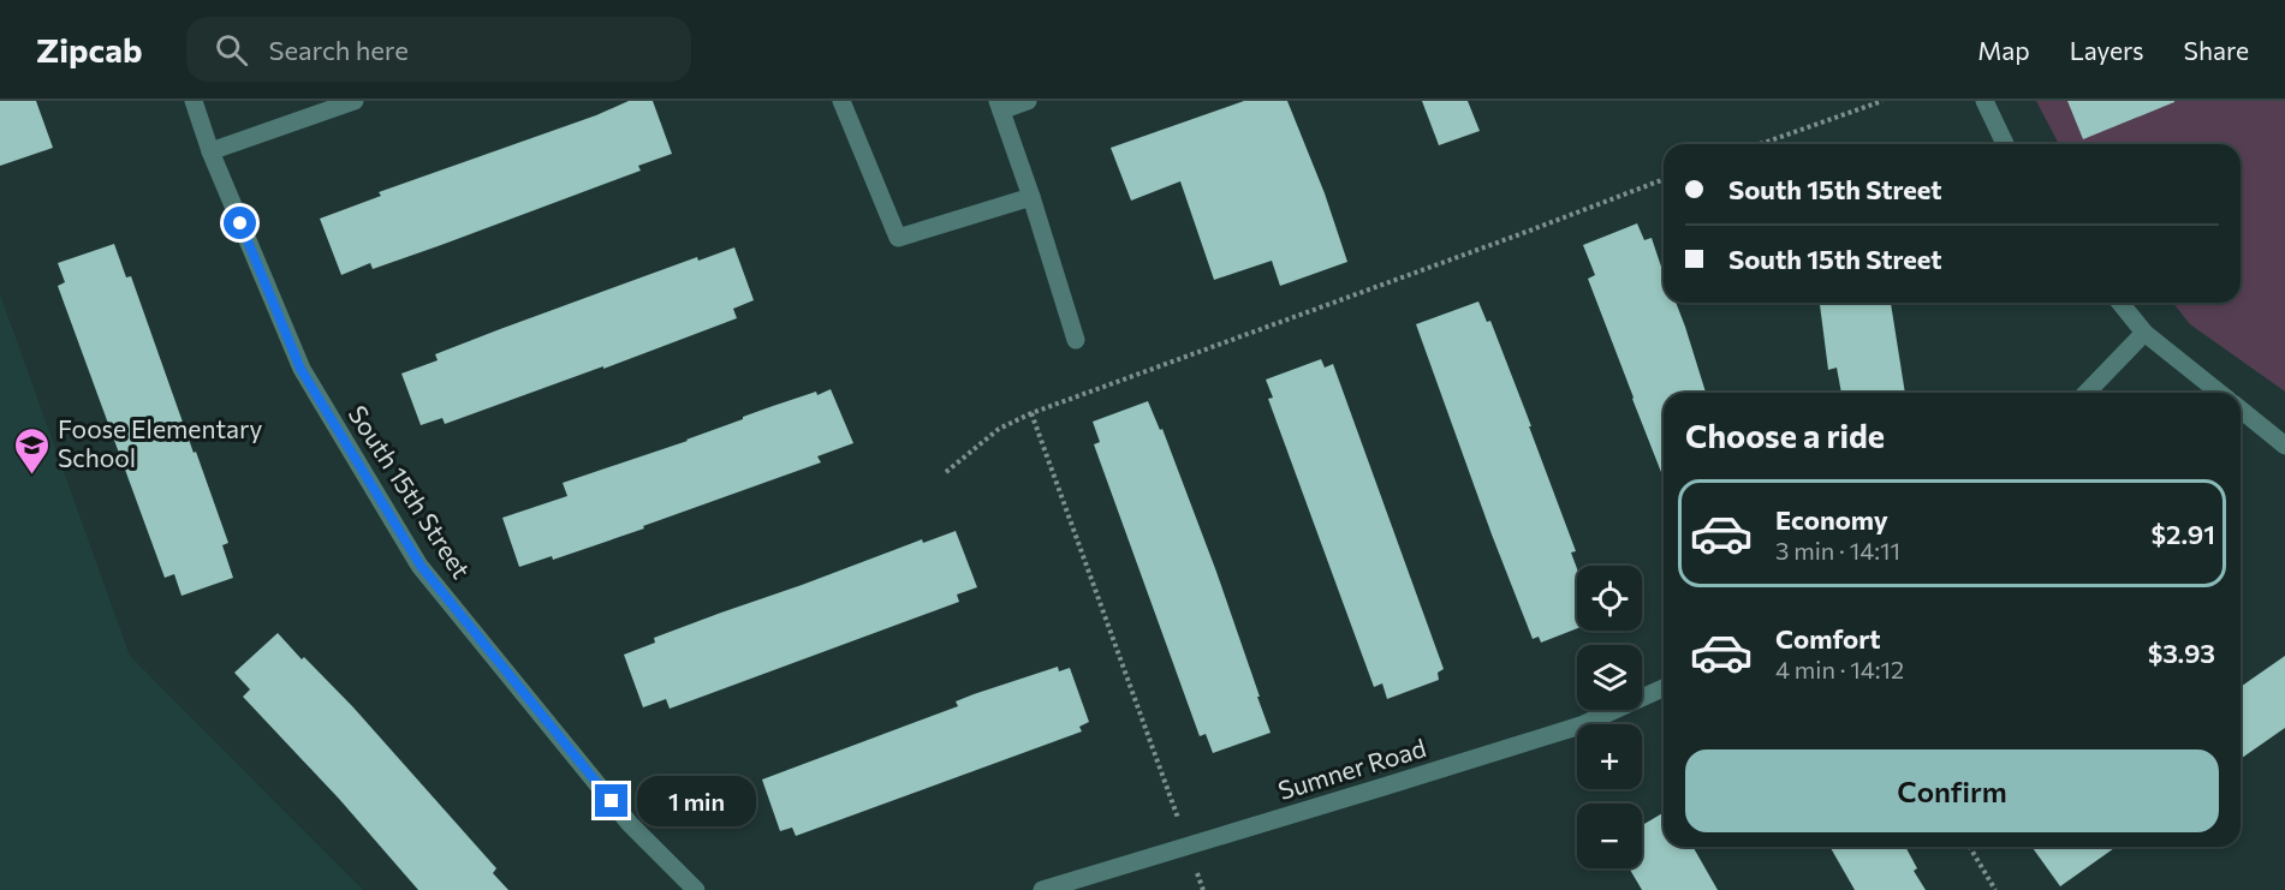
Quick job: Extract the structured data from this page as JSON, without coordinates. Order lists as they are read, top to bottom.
{
  "streets": {
    "street": ["South 15th Street", "Sumner Road"]
  },
  "places": {
    "school or university": ["Foose Elementary School"]
  },
  "page": {
    "header": "Zipcab",
    "search": "Search here",
    "nav": ["Map", "Layers", "Share"],
    "banner": ["South 15th Street", "South 15th Street"],
    "heading": "Choose a ride",
    "list": [
      {
        "name": "Economy",
        "note": "3 min · 14:11",
        "value": "$2.91"
      },
      {
        "name": "Comfort",
        "note": "4 min · 14:12",
        "value": "$3.93"
      }
    ],
    "map_buttons": ["+", "−"],
    "buttons": "Confirm",
    "bubble": "1 min"
  }
}
